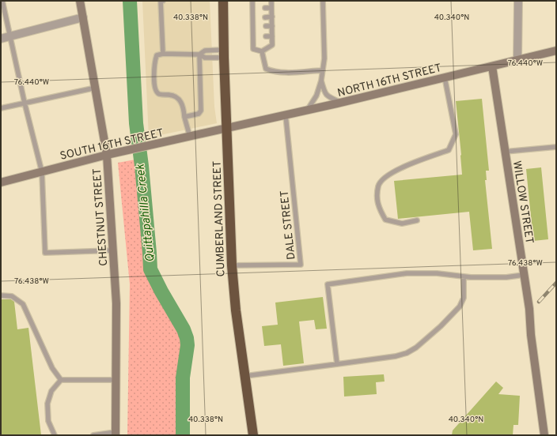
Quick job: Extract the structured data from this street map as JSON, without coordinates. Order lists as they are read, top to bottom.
{
  "streets": {
    "highway": ["CUMBERLAND STREET"],
    "street": [
      "NORTH 16TH STREET",
      "SOUTH 16TH STREET",
      "WILLOW STREET",
      "CHESTNUT STREET"
    ],
    "lane": ["DALE STREET"]
  },
  "crossings": [
    ["NORTH 16TH STREET", "SOUTH 16TH STREET"],
    ["NORTH 16TH STREET", "WILLOW STREET"],
    ["NORTH 16TH STREET", "CUMBERLAND STREET"],
    ["NORTH 16TH STREET", "DALE STREET"],
    ["SOUTH 16TH STREET", "CHESTNUT STREET"],
    ["SOUTH 16TH STREET", "CUMBERLAND STREET"],
    ["CUMBERLAND STREET", "DALE STREET"]
  ],
  "water": ["Quittapahilla Creek"],
  "coordinates": [
    "40.338°N",
    "40.340°N",
    "76.440°W",
    "76.438°W"
  ]
}
